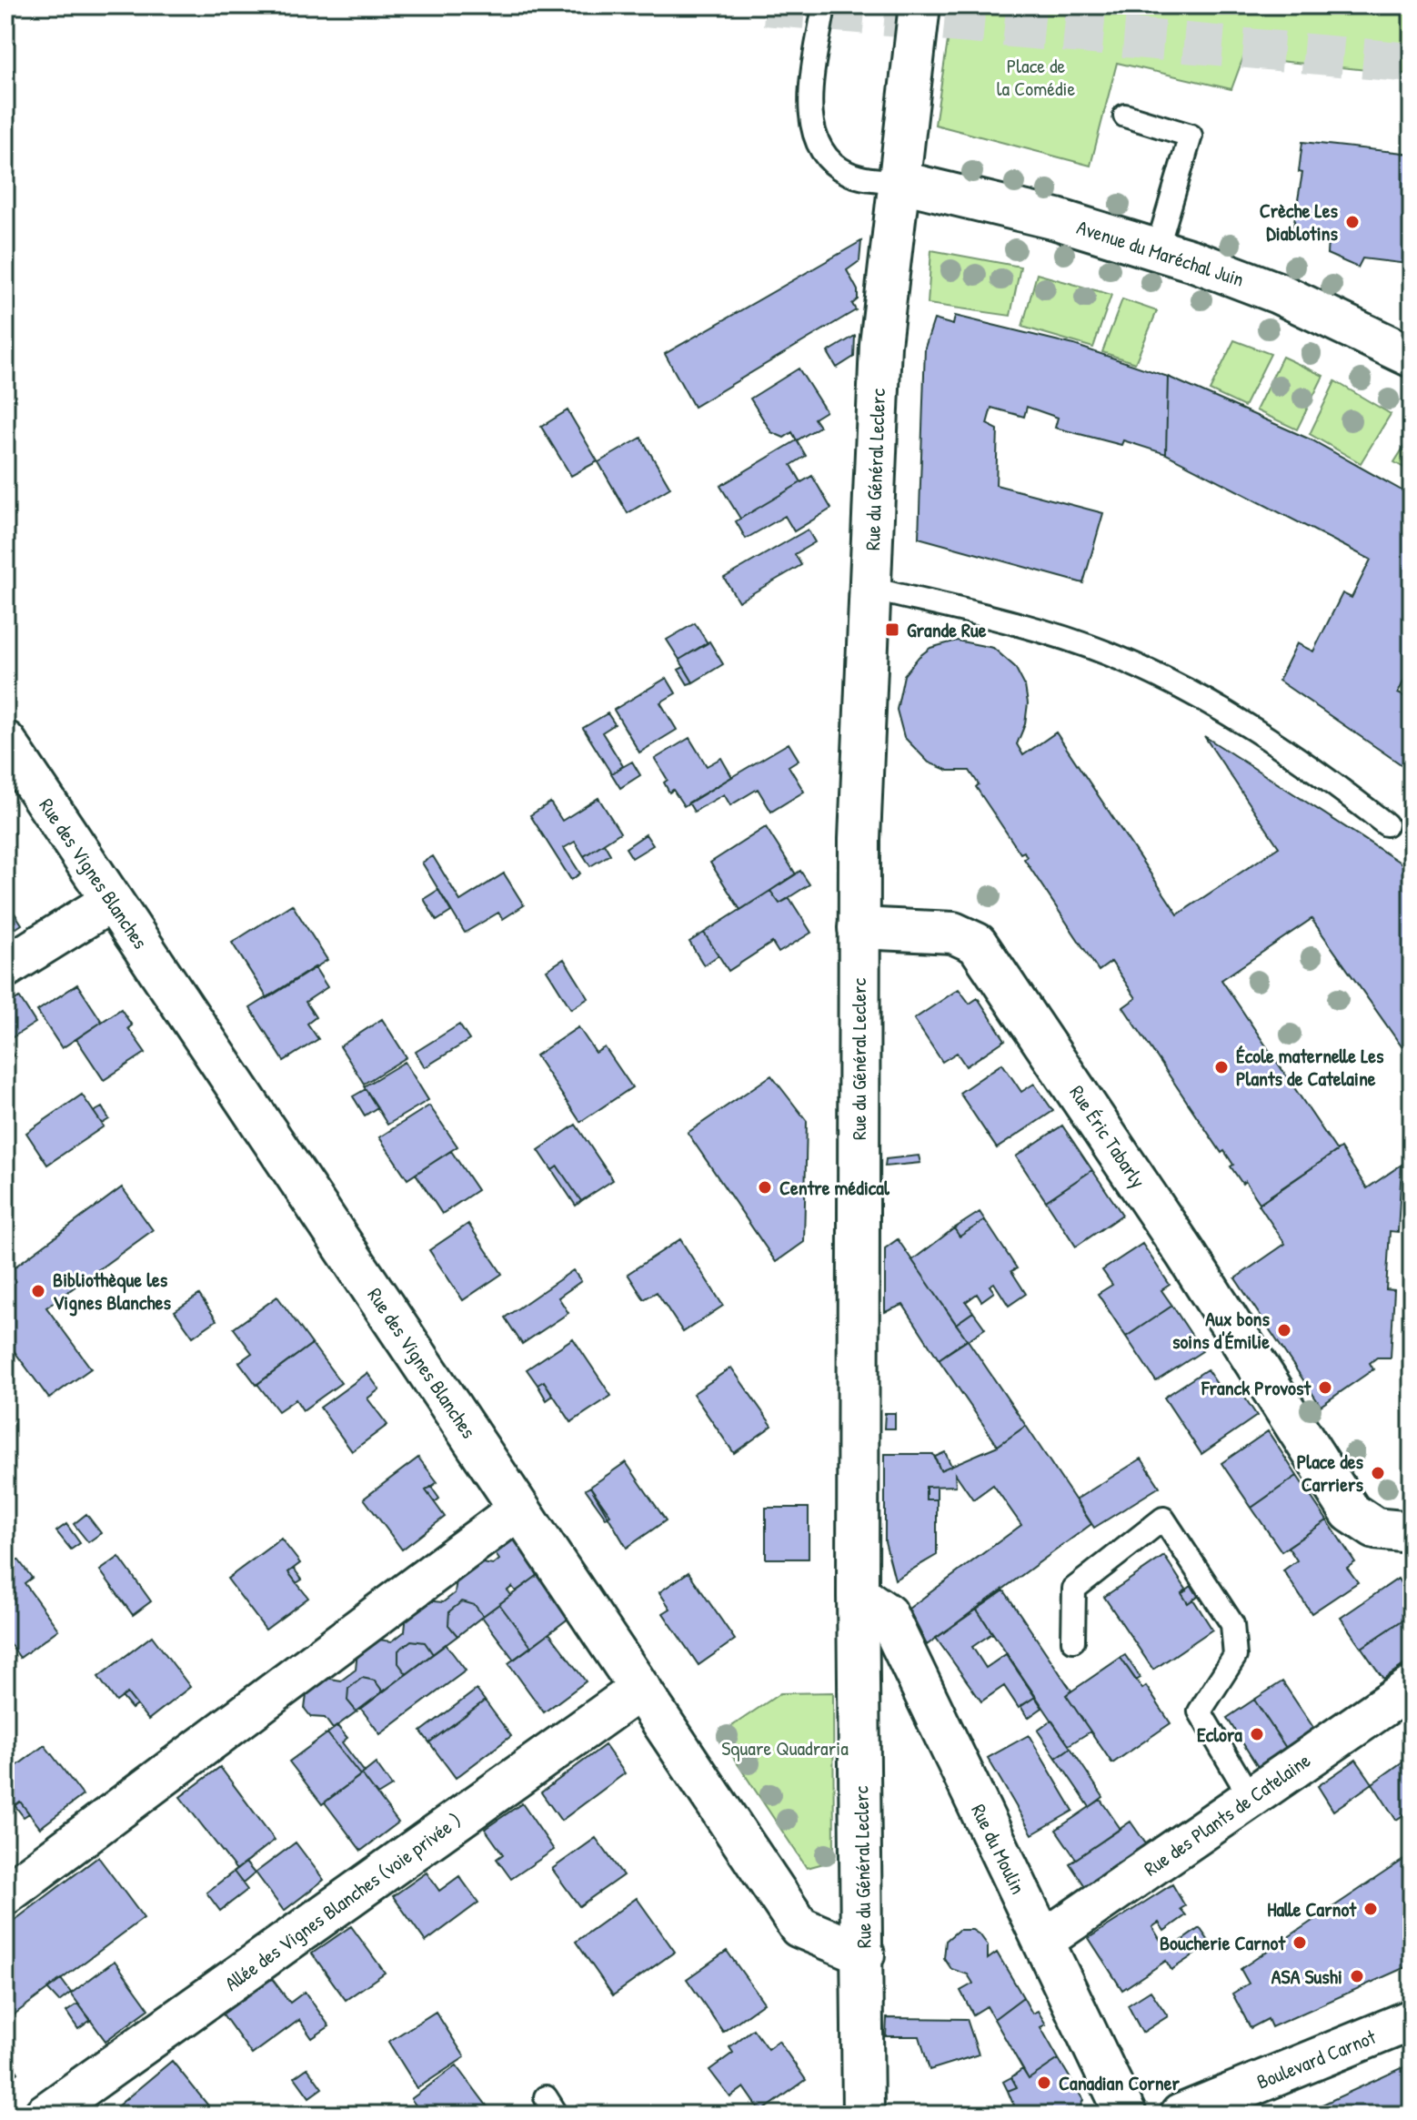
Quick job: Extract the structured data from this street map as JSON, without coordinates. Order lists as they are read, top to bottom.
{
  "streets": {
    "street": [
      "Avenue du Maréchal Juin",
      "Rue du Général Leclerc",
      "Rue des Vignes Blanches",
      "Rue Éric Tabarly",
      "Rue des Plants de Catelaine",
      "Rue du Moulin",
      "Allée des Vignes Blanches (voie privée )",
      "Boulevard Carnot"
    ]
  },
  "crossings": [
    ["Avenue du Maréchal Juin", "Rue du Général Leclerc"],
    ["Rue du Général Leclerc", "Rue des Vignes Blanches"],
    ["Rue du Général Leclerc", "Rue Éric Tabarly"],
    ["Rue du Général Leclerc", "Rue du Moulin"],
    ["Rue des Vignes Blanches", "Allée des Vignes Blanches (voie privée )"],
    ["Rue des Plants de Catelaine", "Rue du Moulin"]
  ],
  "parks": ["Place de la Comédie", "Square Quadraria"],
  "places": {
    "other": [
      "Crèche Les Diablotins",
      "École maternelle Les Plants de Catelaine",
      "Centre médical",
      "Bibliothèque les Vignes Blanches",
      "Aux bons soins d'Émilie",
      "Franck Provost",
      "Place des Carriers",
      "Eclora",
      "Halle Carnot",
      "Boucherie Carnot",
      "ASA Sushi",
      "Canadian Corner"
    ],
    "transit": ["Grande Rue"]
  }
}
